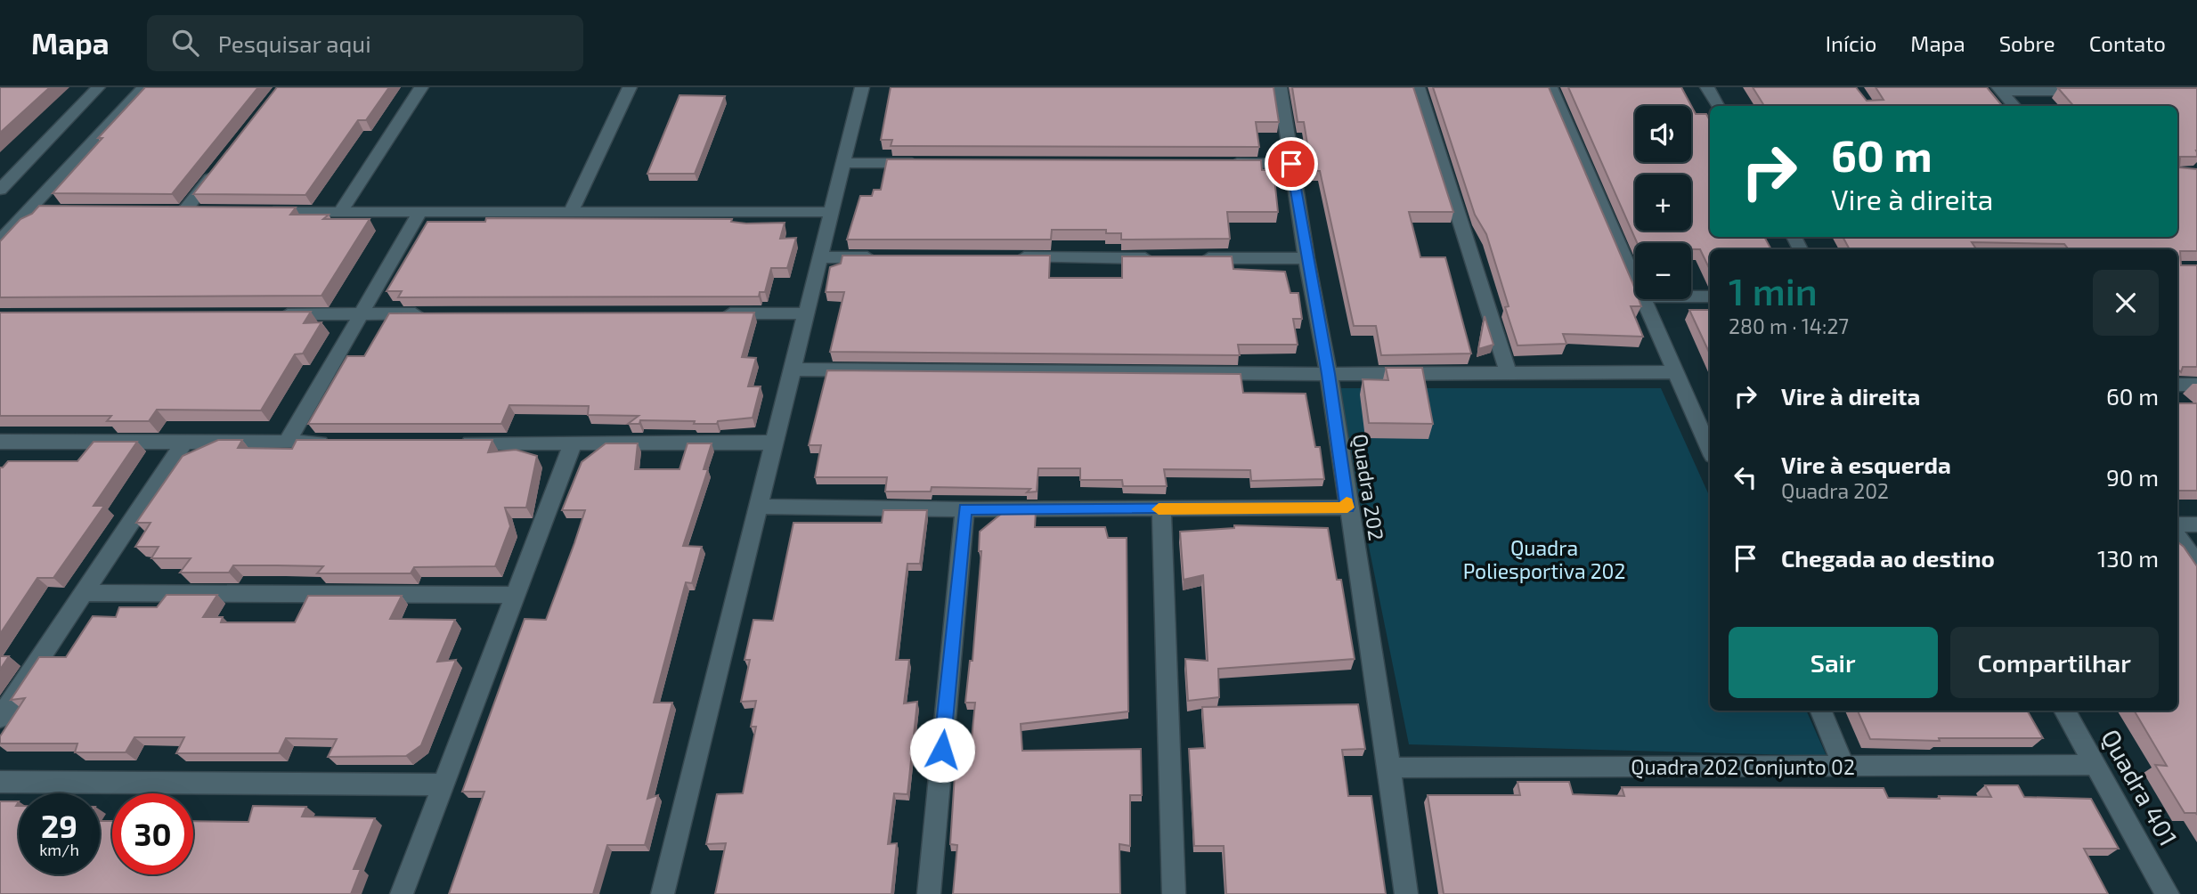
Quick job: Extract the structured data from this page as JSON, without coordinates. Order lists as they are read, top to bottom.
{
  "streets": {
    "street": ["Quadra 202", "Quadra 202 Conjunto 02", "Quadra 401"]
  },
  "crossings": [
    ["Quadra 202", "Quadra 202 Conjunto 02"],
    ["Quadra 202 Conjunto 02", "Quadra 401"]
  ],
  "parks": ["Quadra Poliesportiva 202"],
  "page": {
    "header": "Mapa",
    "search": "Pesquisar aqui",
    "nav": [
      "Início",
      "Mapa",
      "Sobre",
      "Contato"
    ],
    "map_buttons": ["+", "−"],
    "turn": ["60 m", "Vire à direita"],
    "heading": ["1 min", "280 m · 14:27"],
    "list": [
      {
        "name": "Vire à direita",
        "value": "60 m"
      },
      {
        "name": "Vire à esquerda",
        "note": "Quadra 202",
        "value": "90 m"
      },
      {
        "name": "Chegada ao destino",
        "value": "130 m"
      }
    ],
    "buttons": ["Sair", "Compartilhar"],
    "speed": "29 km/h",
    "limit": "30"
  }
}
